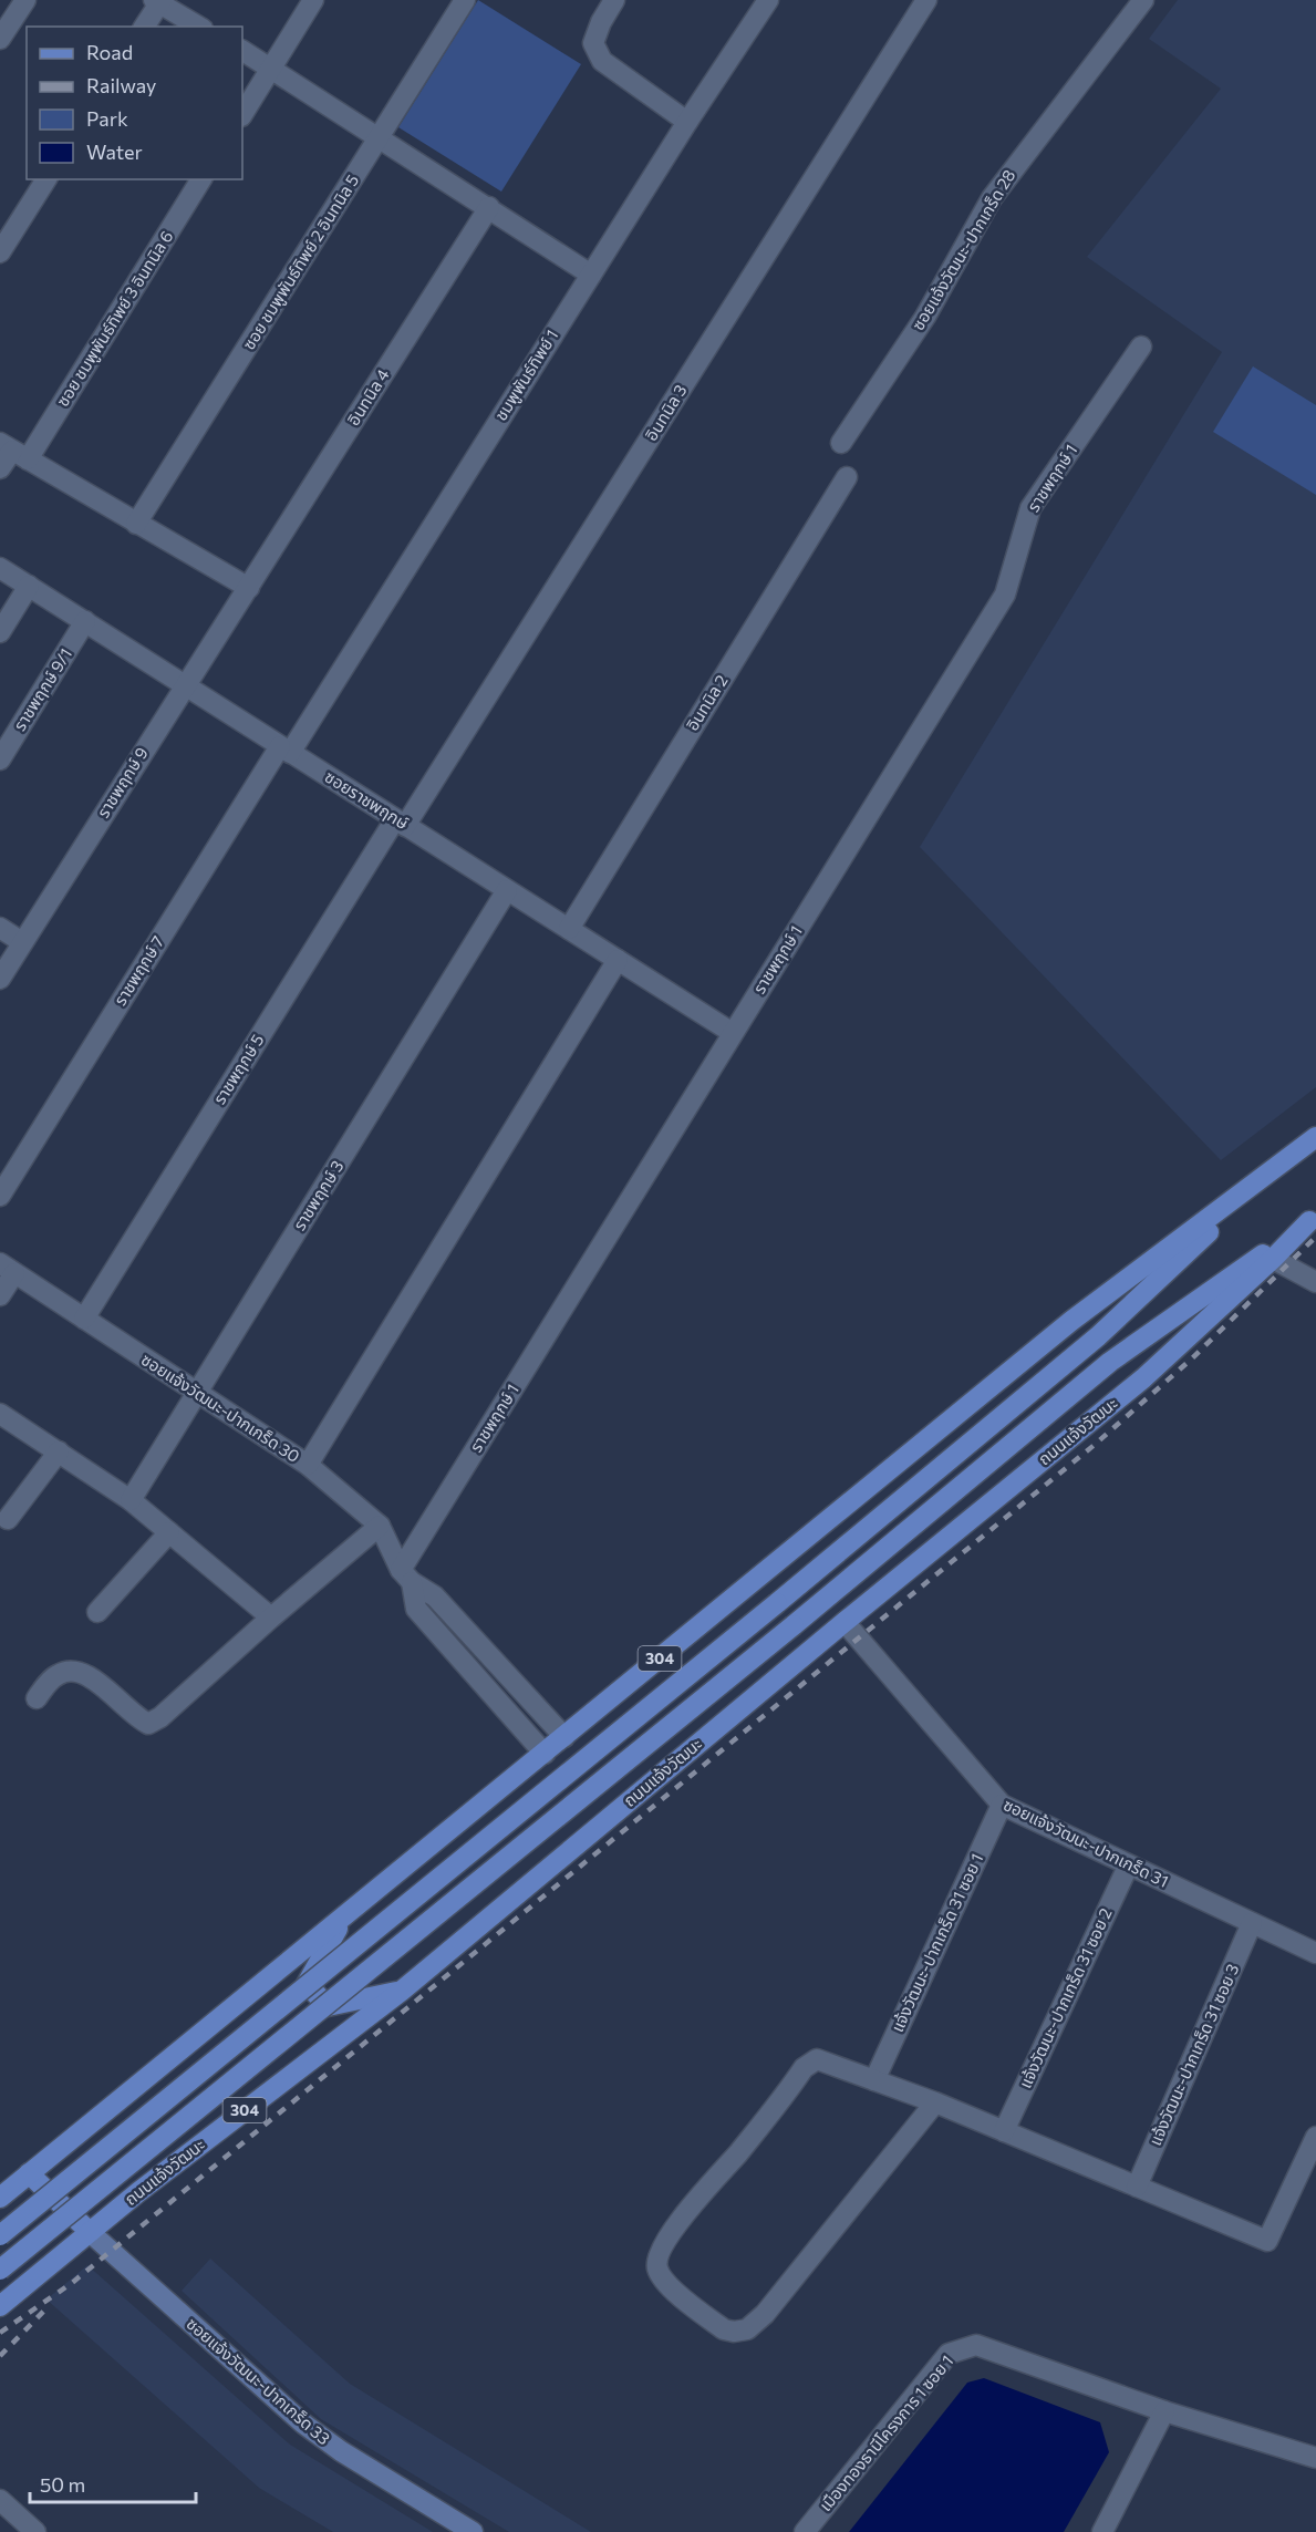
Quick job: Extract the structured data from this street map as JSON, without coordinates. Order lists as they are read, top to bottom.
{
  "streets": {
    "main road": ["ถนนแจ้งวัฒนะ", "304"],
    "street": [
      "ซอยแจ้งวัฒนะ-ปากเกร็ด 28",
      "ซอย ชมพูพันธ์ทิพย์ 2 อินทนิล 5",
      "ซอย ชมพูพันธ์ทิพย์ 3 อินทนิล 6",
      "ชมพูพันธ์ทิพย์ 1",
      "อินทนิล 4",
      "อินทนิล 3",
      "ราชพฤกษ์ 1",
      "ราชพฤกษ์ 9/1",
      "อินทนิล 2",
      "ราชพฤกษ์ 9",
      "ซอยราชพฤกษ์",
      "ราชพฤกษ์ 7",
      "ราชพฤกษ์ 5",
      "ราชพฤกษ์ 3",
      "ซอยแจ้งวัฒนะ-ปากเกร็ด 30",
      "ซอยแจ้งวัฒนะ-ปากเกร็ด 31",
      "แจ้งวัฒนะ-ปากเกร็ด 31 ซอย 1",
      "แจ้งวัฒนะ-ปากเกร็ด 31 ซอย 2",
      "แจ้งวัฒนะ-ปากเกร็ด 31 ซอย 3",
      "ซอยแจ้งวัฒนะ-ปากเกร็ด 33",
      "เมืองทองธานีโครงการ 1 ซอย 1"
    ]
  },
  "crossings": [
    ["ชมพูพันธ์ทิพย์ 1", "ซอยราชพฤกษ์"],
    ["ชมพูพันธ์ทิพย์ 1", "ราชพฤกษ์ 7"],
    ["อินทนิล 4", "ราชพฤกษ์ 9"],
    ["อินทนิล 3", "ซอยราชพฤกษ์"],
    ["อินทนิล 3", "ราชพฤกษ์ 5"],
    ["ราชพฤกษ์ 1", "ซอยราชพฤกษ์"],
    ["ราชพฤกษ์ 1", "ซอยแจ้งวัฒนะ-ปากเกร็ด 30"],
    ["ราชพฤกษ์ 9/1", "ซอยราชพฤกษ์"],
    ["อินทนิล 2", "ซอยราชพฤกษ์"],
    ["ราชพฤกษ์ 9", "ซอยราชพฤกษ์"],
    ["ซอยราชพฤกษ์", "ราชพฤกษ์ 7"],
    ["ซอยราชพฤกษ์", "ราชพฤกษ์ 5"],
    ["ซอยราชพฤกษ์", "ราชพฤกษ์ 3"],
    ["ราชพฤกษ์ 5", "ซอยแจ้งวัฒนะ-ปากเกร็ด 30"],
    ["ราชพฤกษ์ 3", "ซอยแจ้งวัฒนะ-ปากเกร็ด 30"],
    ["ซอยแจ้งวัฒนะ-ปากเกร็ด 30", "304"],
    ["ถนนแจ้งวัฒนะ", "ซอยแจ้งวัฒนะ-ปากเกร็ด 31"],
    ["ถนนแจ้งวัฒนะ", "ซอยแจ้งวัฒนะ-ปากเกร็ด 33"],
    ["ซอยแจ้งวัฒนะ-ปากเกร็ด 31", "แจ้งวัฒนะ-ปากเกร็ด 31 ซอย 1"],
    ["ซอยแจ้งวัฒนะ-ปากเกร็ด 31", "แจ้งวัฒนะ-ปากเกร็ด 31 ซอย 2"],
    ["ซอยแจ้งวัฒนะ-ปากเกร็ด 31", "แจ้งวัฒนะ-ปากเกร็ด 31 ซอย 3"]
  ],
  "legend": [
    "Road",
    "Railway",
    "Park",
    "Water"
  ],
  "scale_bar": "50 m"
}
